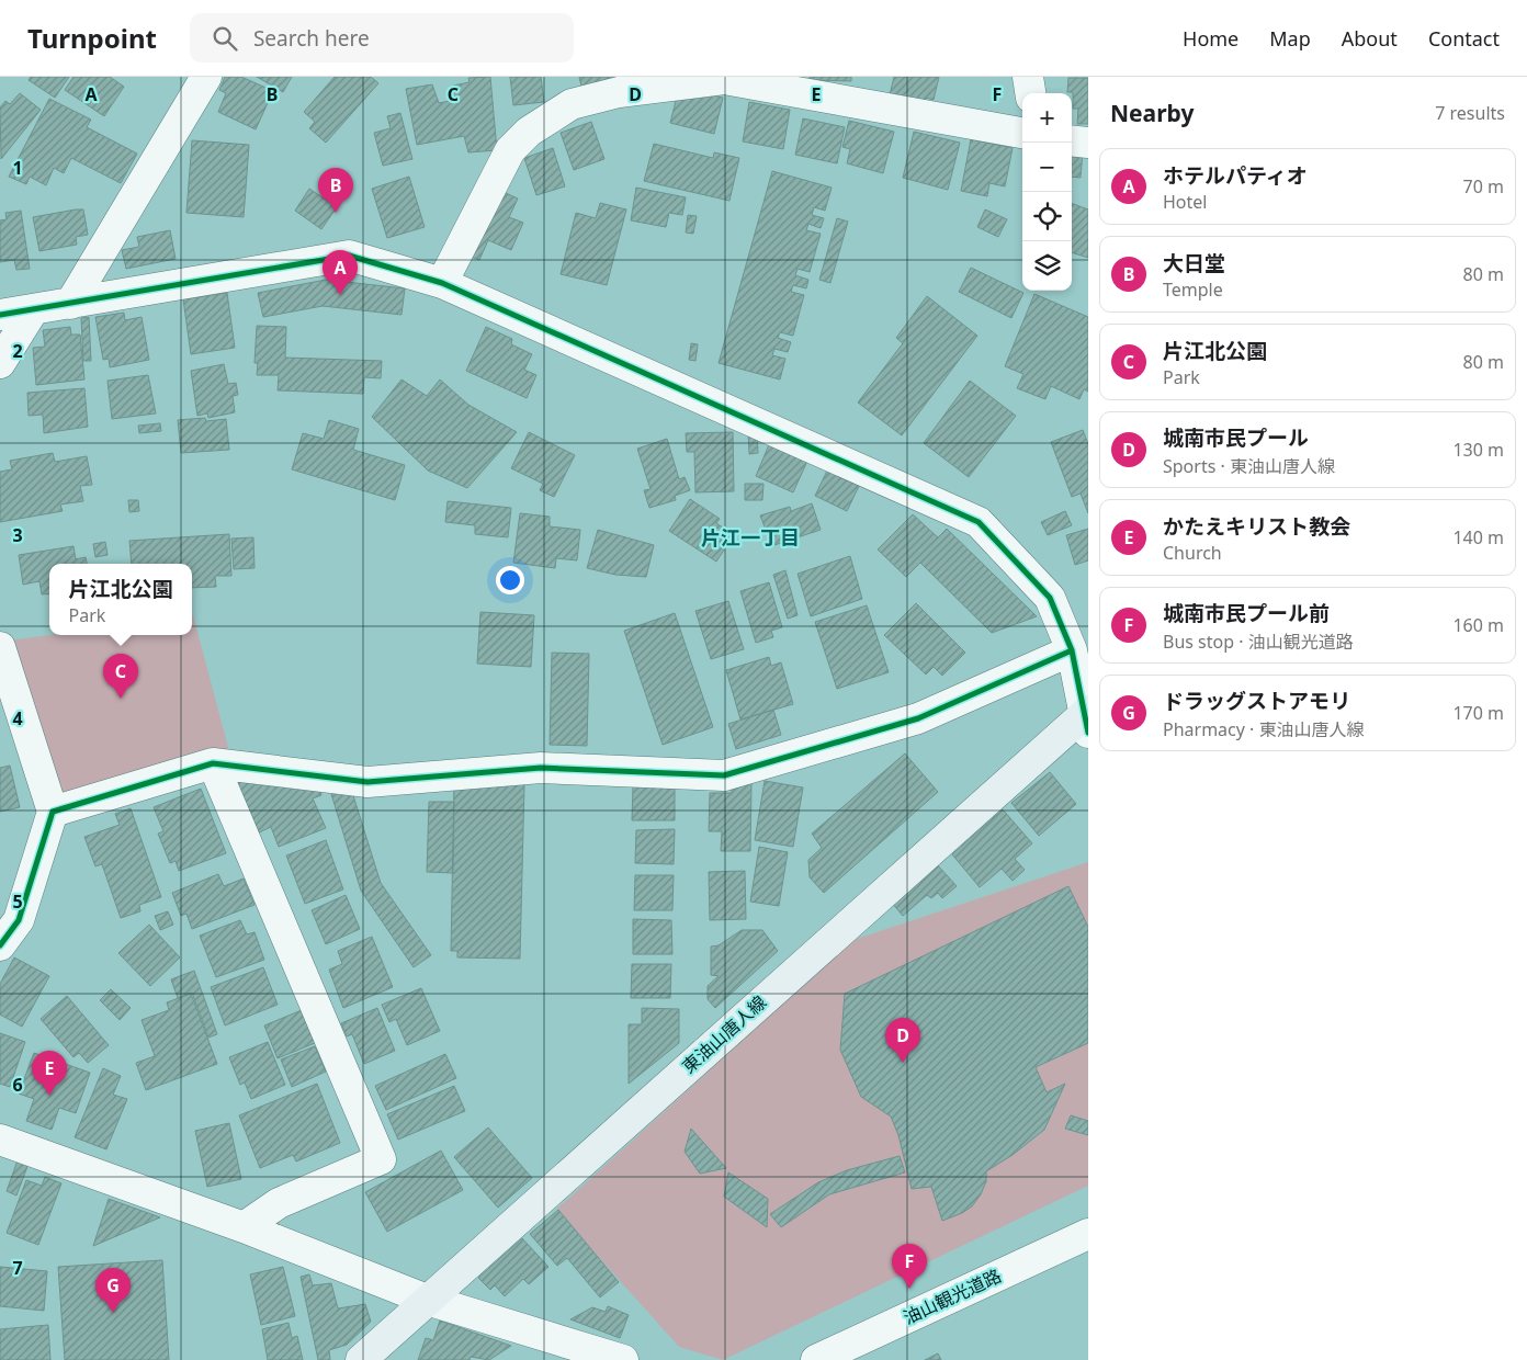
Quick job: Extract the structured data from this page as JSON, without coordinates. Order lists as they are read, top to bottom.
{
  "streets": {
    "main road": ["東油山唐人線"],
    "street": ["油山観光道路"]
  },
  "districts": ["片江一丁目"],
  "page": {
    "header": "Turnpoint",
    "search": "Search here",
    "nav": [
      "Home",
      "Map",
      "About",
      "Contact"
    ],
    "heading": ["Nearby", "7 results"],
    "map_buttons": ["+", "−"],
    "list": [
      {
        "mark": "A",
        "name": "ホテルパティオ",
        "note": "Hotel",
        "value": "70 m"
      },
      {
        "mark": "B",
        "name": "大日堂",
        "note": "Temple",
        "value": "80 m"
      },
      {
        "mark": "C",
        "name": "片江北公園",
        "note": "Park",
        "value": "80 m"
      },
      {
        "mark": "D",
        "name": "城南市民プール",
        "note": "Sports · 東油山唐人線",
        "value": "130 m"
      },
      {
        "mark": "E",
        "name": "かたえキリスト教会",
        "note": "Church",
        "value": "140 m"
      },
      {
        "mark": "F",
        "name": "城南市民プール前",
        "note": "Bus stop · 油山観光道路",
        "value": "160 m"
      },
      {
        "mark": "G",
        "name": "ドラッグストアモリ",
        "note": "Pharmacy · 東油山唐人線",
        "value": "170 m"
      }
    ],
    "pins": [
      "B",
      "A",
      "C",
      "D",
      "E",
      "F",
      "G"
    ],
    "popup": ["片江北公園", "Park"]
  },
  "grid": {
    "columns": [
      "A",
      "B",
      "C",
      "D",
      "E",
      "F"
    ],
    "rows": [
      "1",
      "2",
      "3",
      "4",
      "5",
      "6",
      "7"
    ]
  }
}
